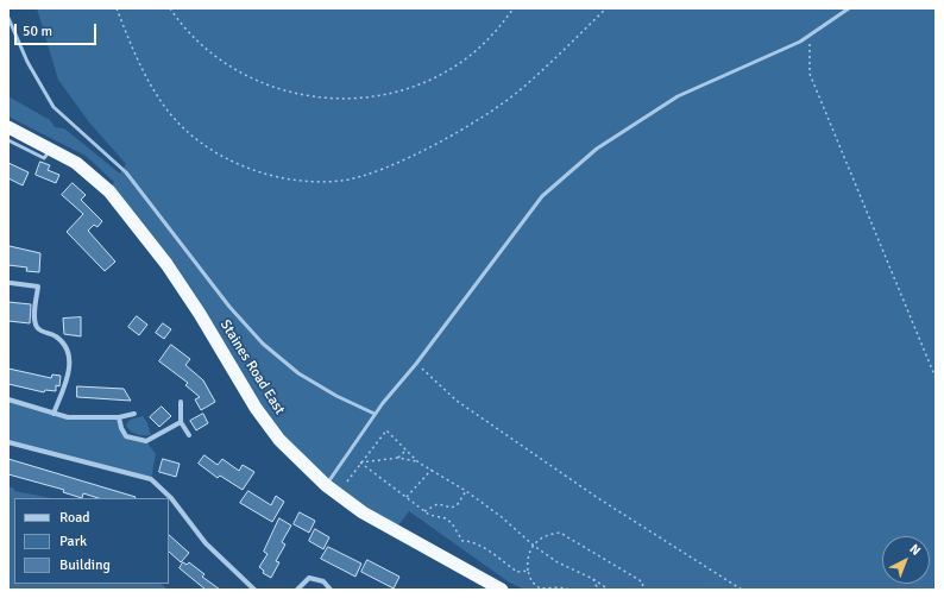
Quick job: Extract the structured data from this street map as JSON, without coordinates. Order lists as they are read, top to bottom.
{
  "streets": {
    "highway": ["Staines Road East"]
  },
  "legend": ["Road", "Park", "Building"],
  "scale_bar": "50 m",
  "north": "top right"
}
